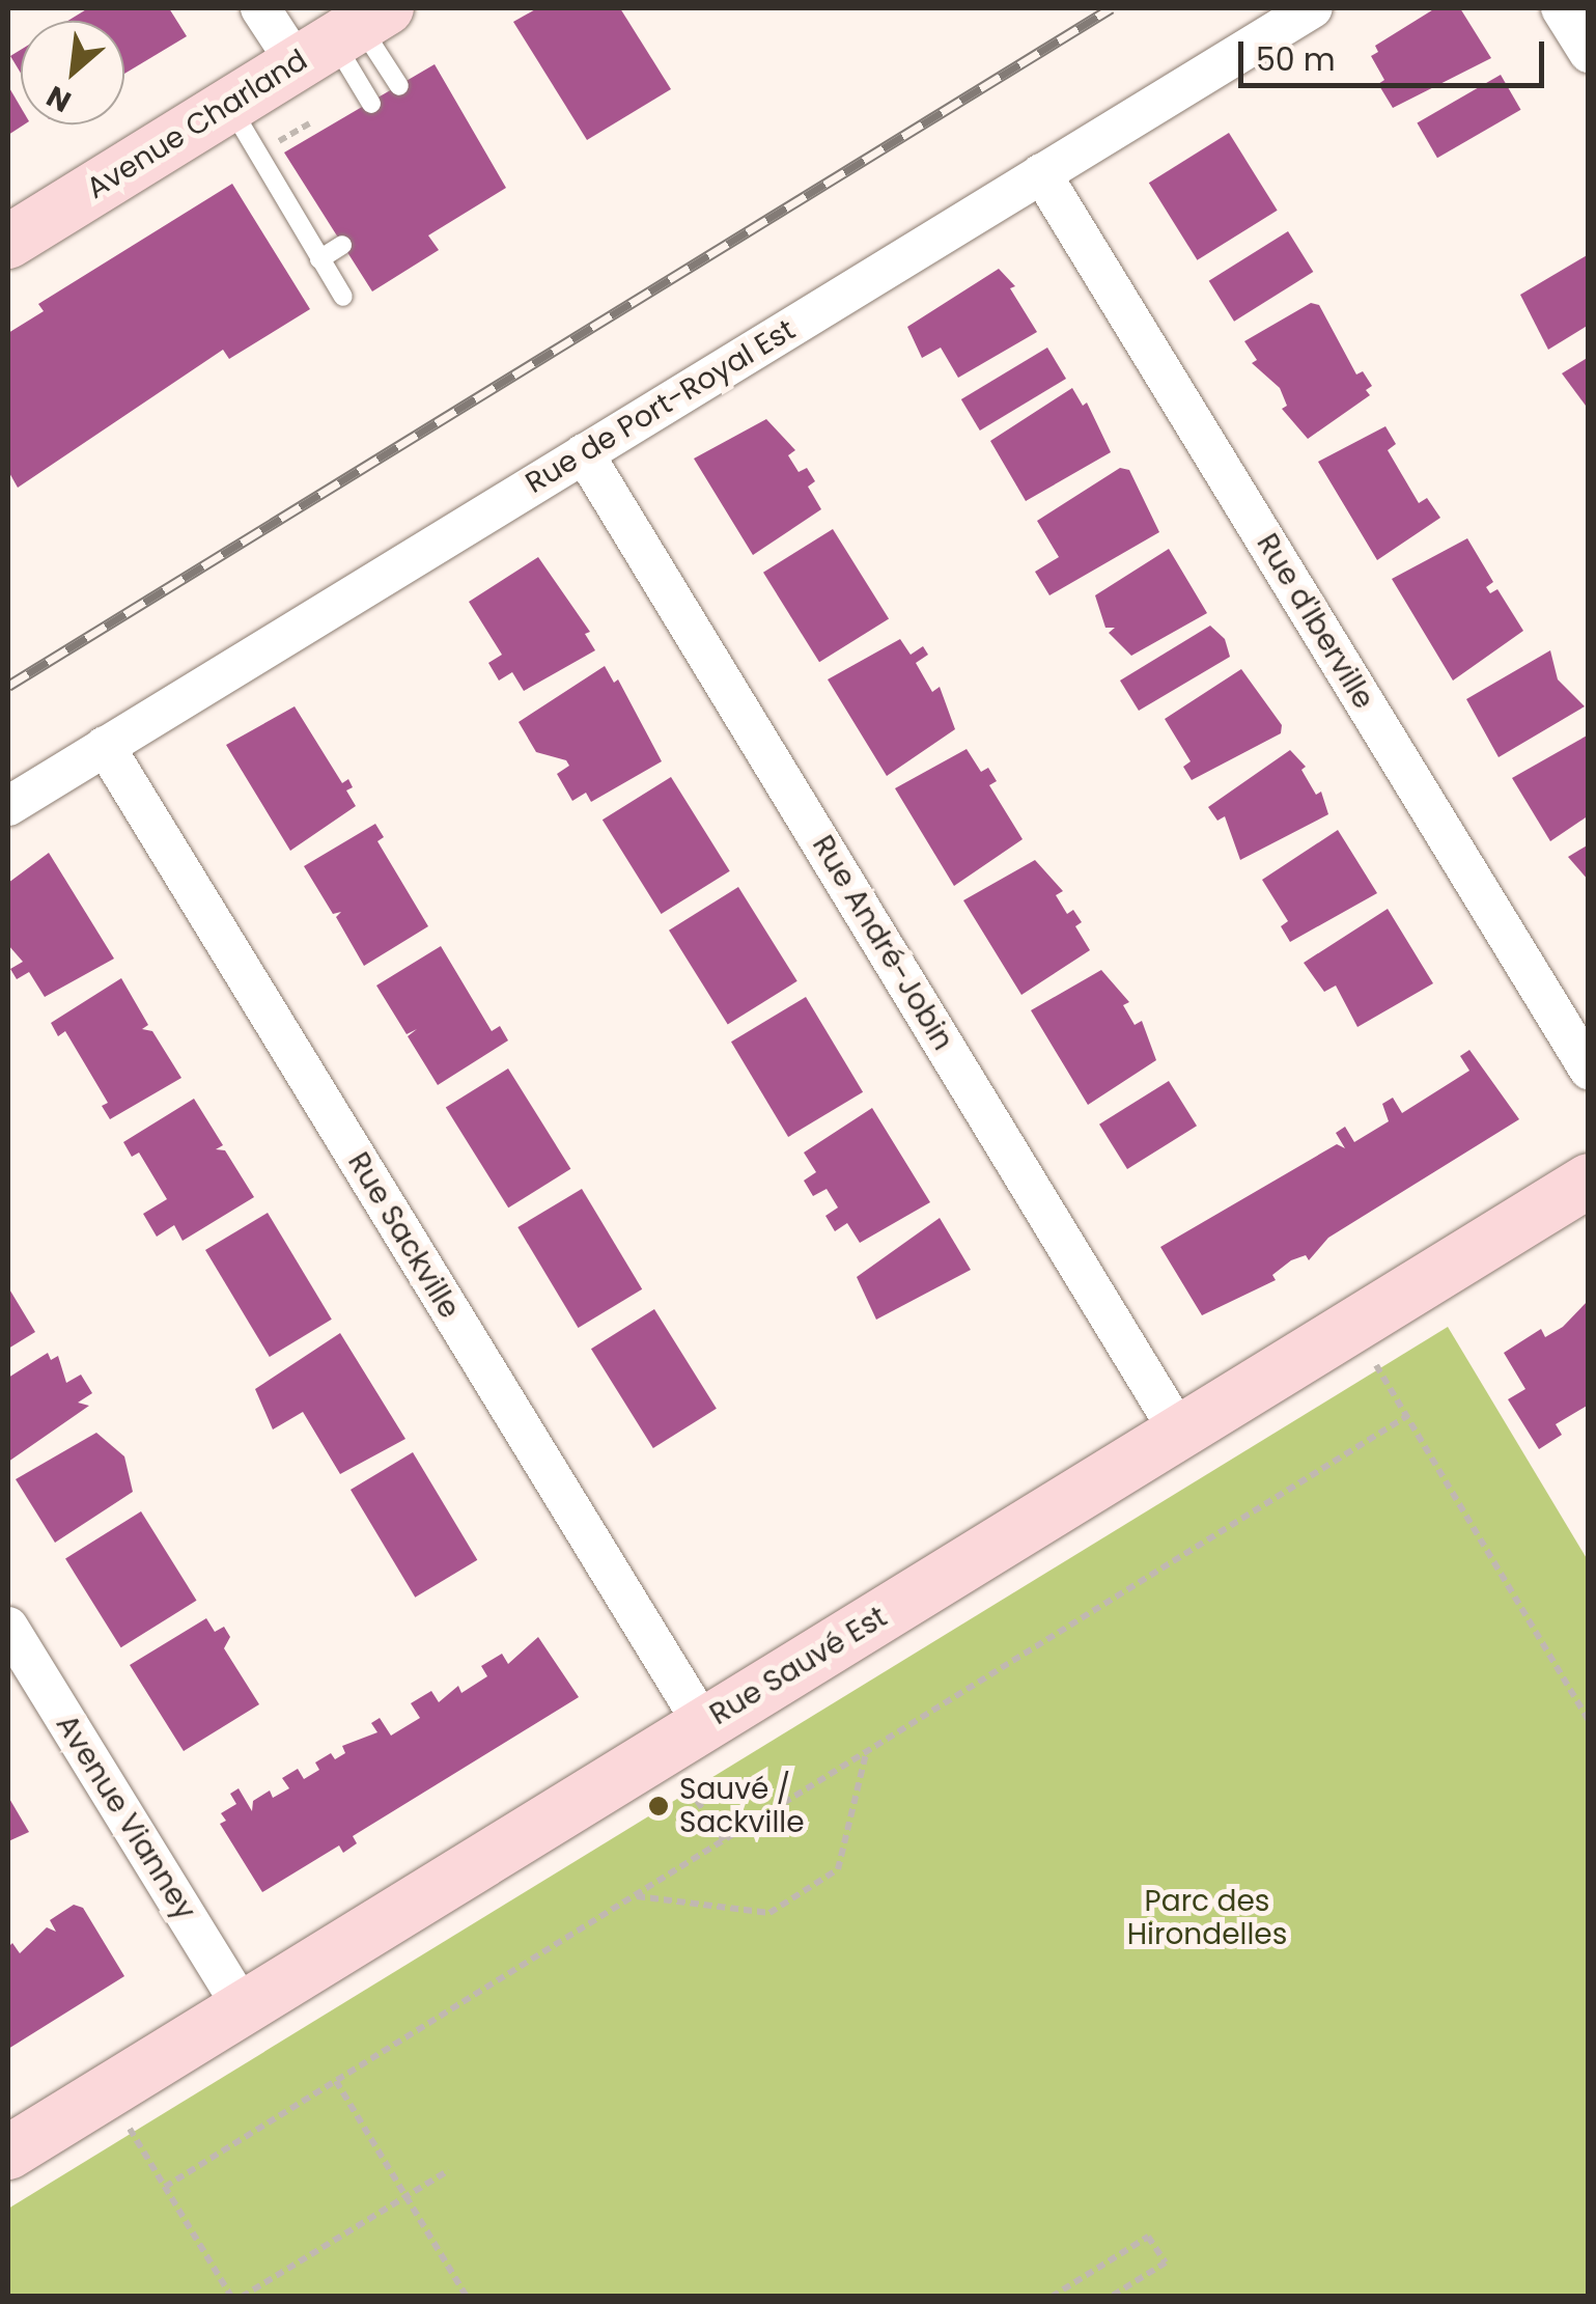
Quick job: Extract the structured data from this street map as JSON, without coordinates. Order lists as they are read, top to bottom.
{
  "streets": {
    "main road": ["Avenue Charland", "Rue Sauvé Est"],
    "street": [
      "Rue de Port-Royal Est",
      "Rue d'Iberville",
      "Rue André-Jobin",
      "Rue Sackville",
      "Avenue Vianney"
    ]
  },
  "crossings": [
    ["Rue de Port-Royal Est", "Rue d'Iberville"],
    ["Rue de Port-Royal Est", "Rue André-Jobin"],
    ["Rue de Port-Royal Est", "Rue Sackville"],
    ["Rue André-Jobin", "Rue Sauvé Est"],
    ["Rue Sackville", "Rue Sauvé Est"],
    ["Rue Sauvé Est", "Avenue Vianney"]
  ],
  "parks": ["Parc des Hirondelles"],
  "places": ["Sauvé / Sackville"],
  "scale_bar": "50 m",
  "north": "bottom left"
}
